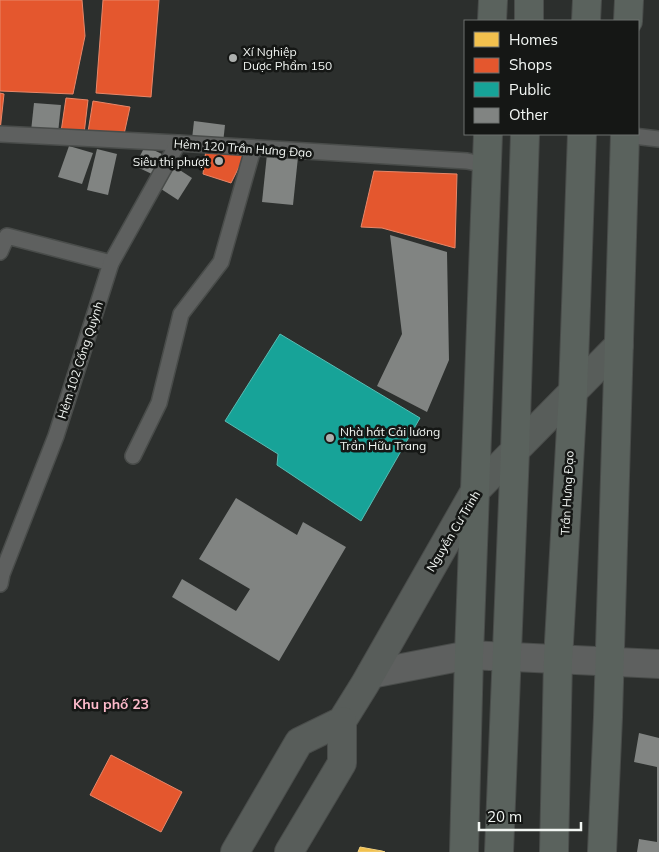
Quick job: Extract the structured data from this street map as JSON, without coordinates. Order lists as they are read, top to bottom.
{
  "streets": {
    "main road": ["Trần Hưng Đạo"],
    "street": ["Nguyễn Cư Trinh"],
    "lane": ["Hẻm 120 Trần Hưng Đạo", "Hẻm 102 Cống Quỳnh"]
  },
  "crossings": [
    ["Hẻm 120 Trần Hưng Đạo", "Hẻm 102 Cống Quỳnh"],
    ["Trần Hưng Đạo", "Nguyễn Cư Trinh"]
  ],
  "districts": ["Khu phố 23"],
  "places": ["Xí Nghiệp Dược Phẩm 150", "Siêu thị phượt", "Nhà hát Cải lương Trần Hữu Trang"],
  "legend": [
    "Homes",
    "Shops",
    "Public",
    "Other"
  ],
  "scale_bar": "20 m"
}
